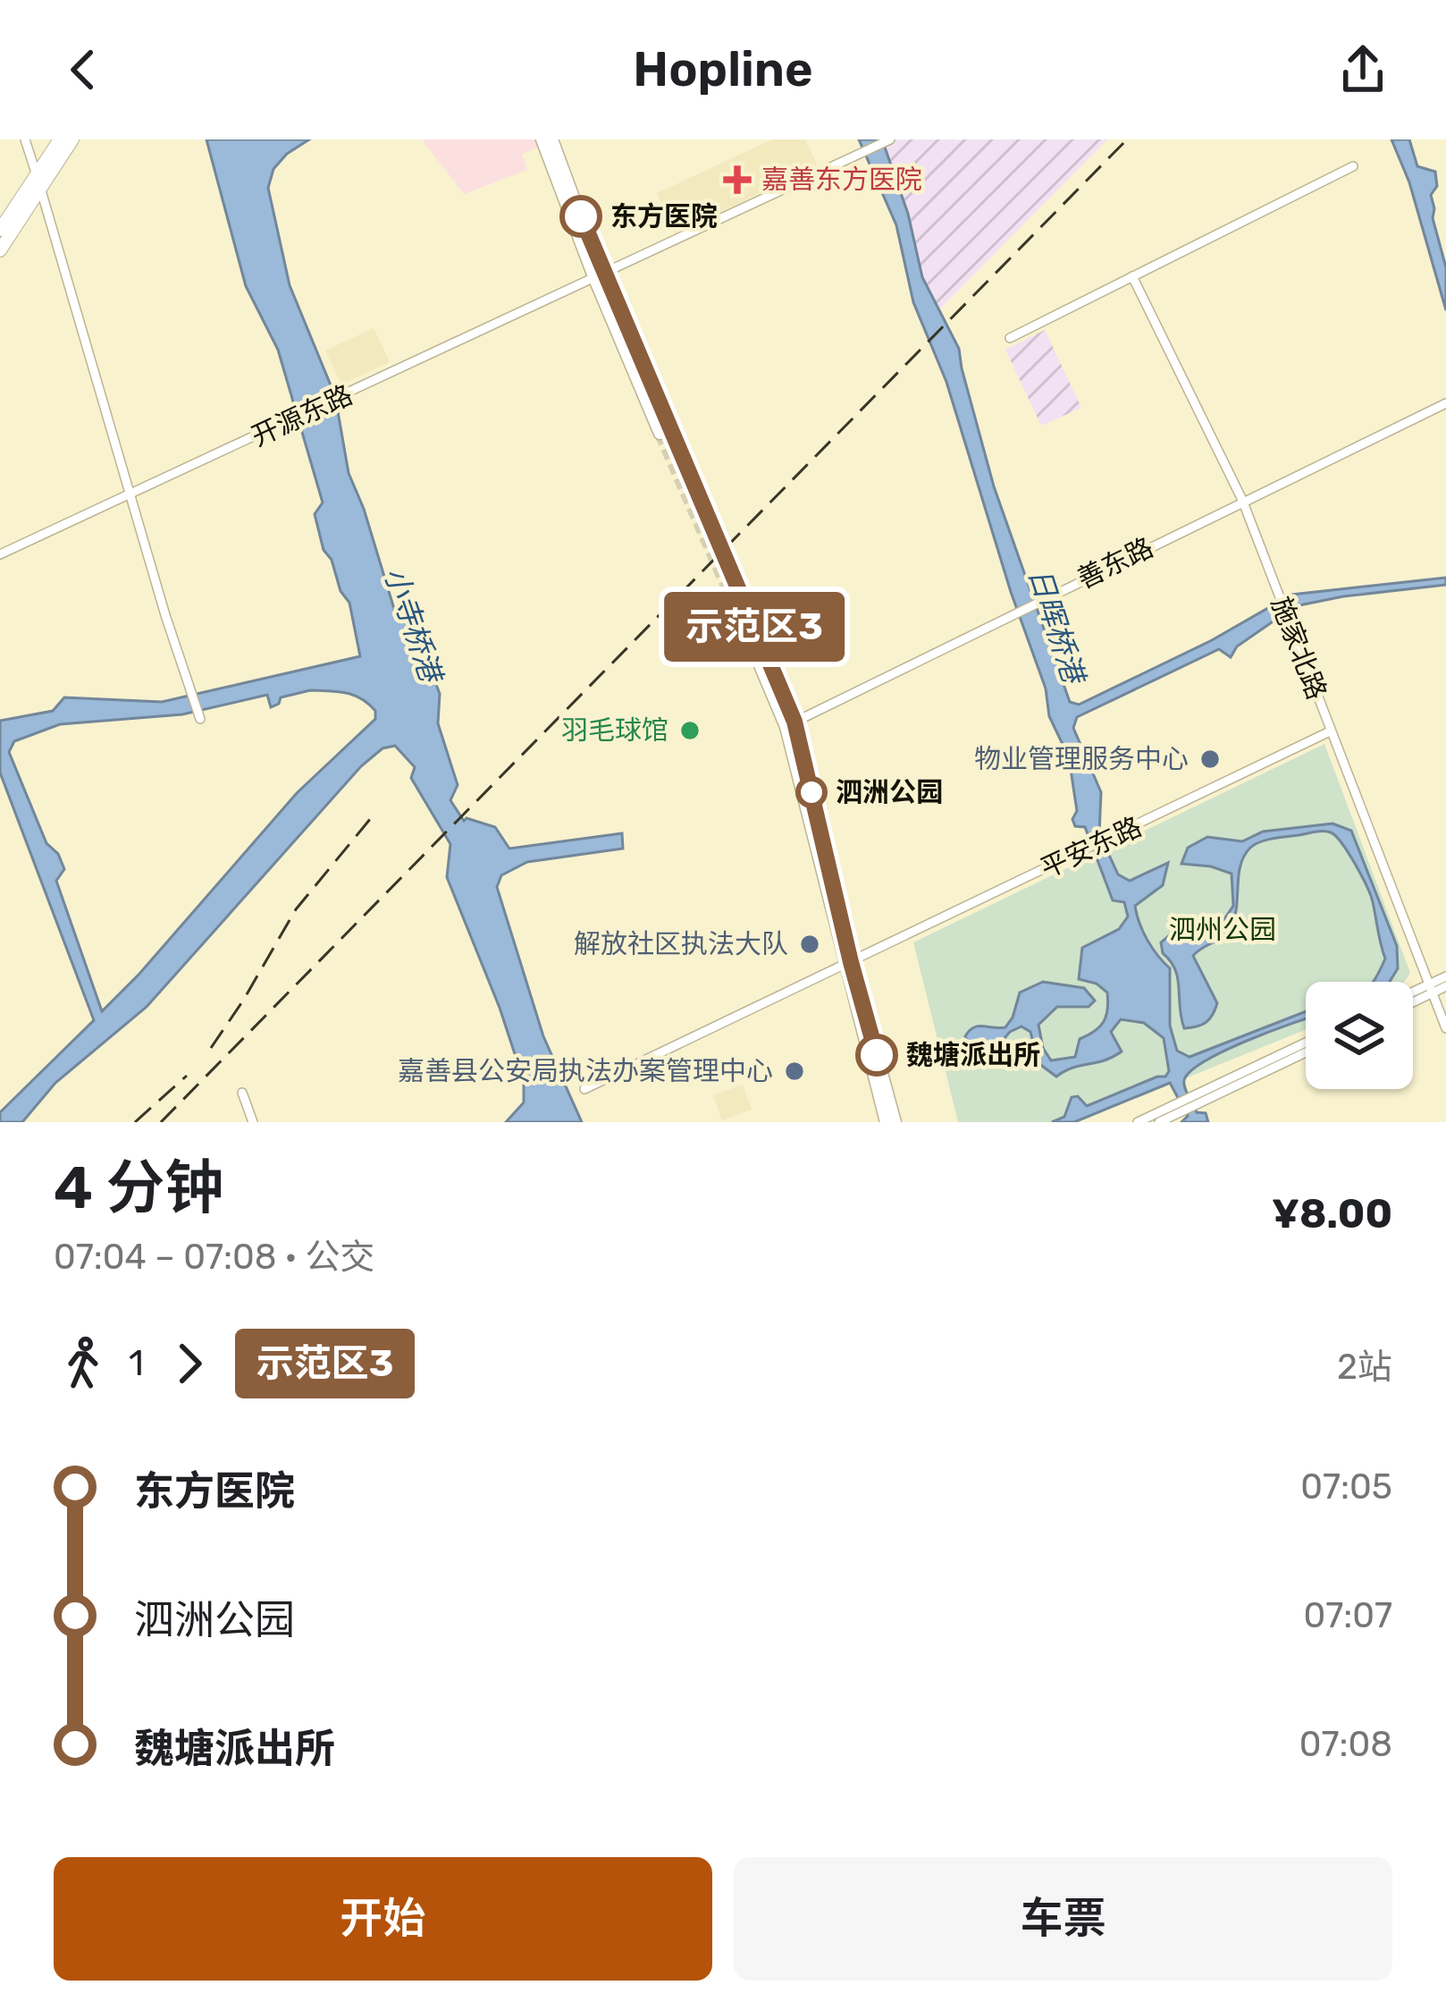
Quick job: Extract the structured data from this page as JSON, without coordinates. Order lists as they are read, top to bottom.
{
  "streets": {
    "street": [
      "开源东路",
      "善东路",
      "施家北路",
      "平安东路"
    ]
  },
  "crossings": [
    ["善东路", "施家北路"],
    ["施家北路", "平安东路"]
  ],
  "water": ["小寺桥港", "日晖桥港"],
  "parks": ["泗州公园"],
  "places": {
    "health": ["嘉善东方医院"],
    "other": [
      "东方医院",
      "羽毛球馆",
      "物业管理服务中心",
      "泗洲公园",
      "解放社区执法大队",
      "魏塘派出所",
      "嘉善县公安局执法办案管理中心"
    ]
  },
  "lines": ["bus line 示范区3"],
  "page": {
    "header": "Hopline",
    "on_map": "示范区3",
    "heading": ["4 分钟", "07:04 – 07:08 · 公交", "¥8.00"],
    "legs": ["1", "示范区3", "2站"],
    "list": [
      {
        "name": "东方医院",
        "value": "07:05"
      },
      {
        "name": "泗洲公园",
        "value": "07:07"
      },
      {
        "name": "魏塘派出所",
        "value": "07:08"
      }
    ],
    "buttons": ["开始", "车票"]
  }
}
